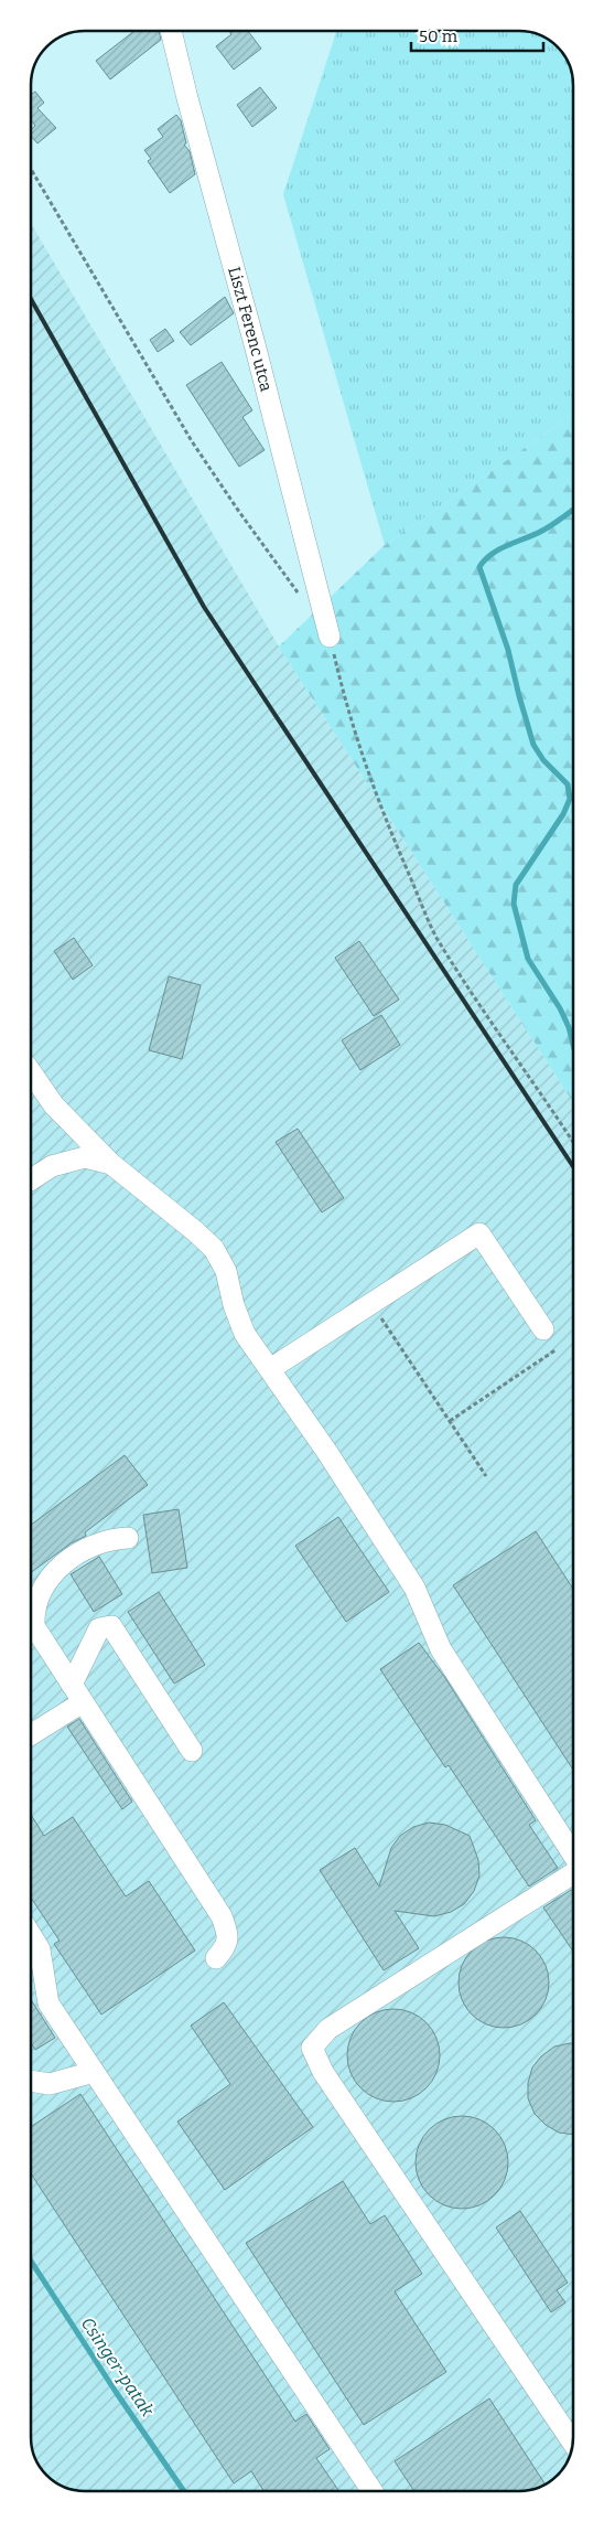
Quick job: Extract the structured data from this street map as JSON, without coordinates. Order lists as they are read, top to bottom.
{
  "streets": {
    "street": ["Liszt Ferenc utca"]
  },
  "water": ["Csinger-patak"],
  "scale_bar": "50 m"
}
